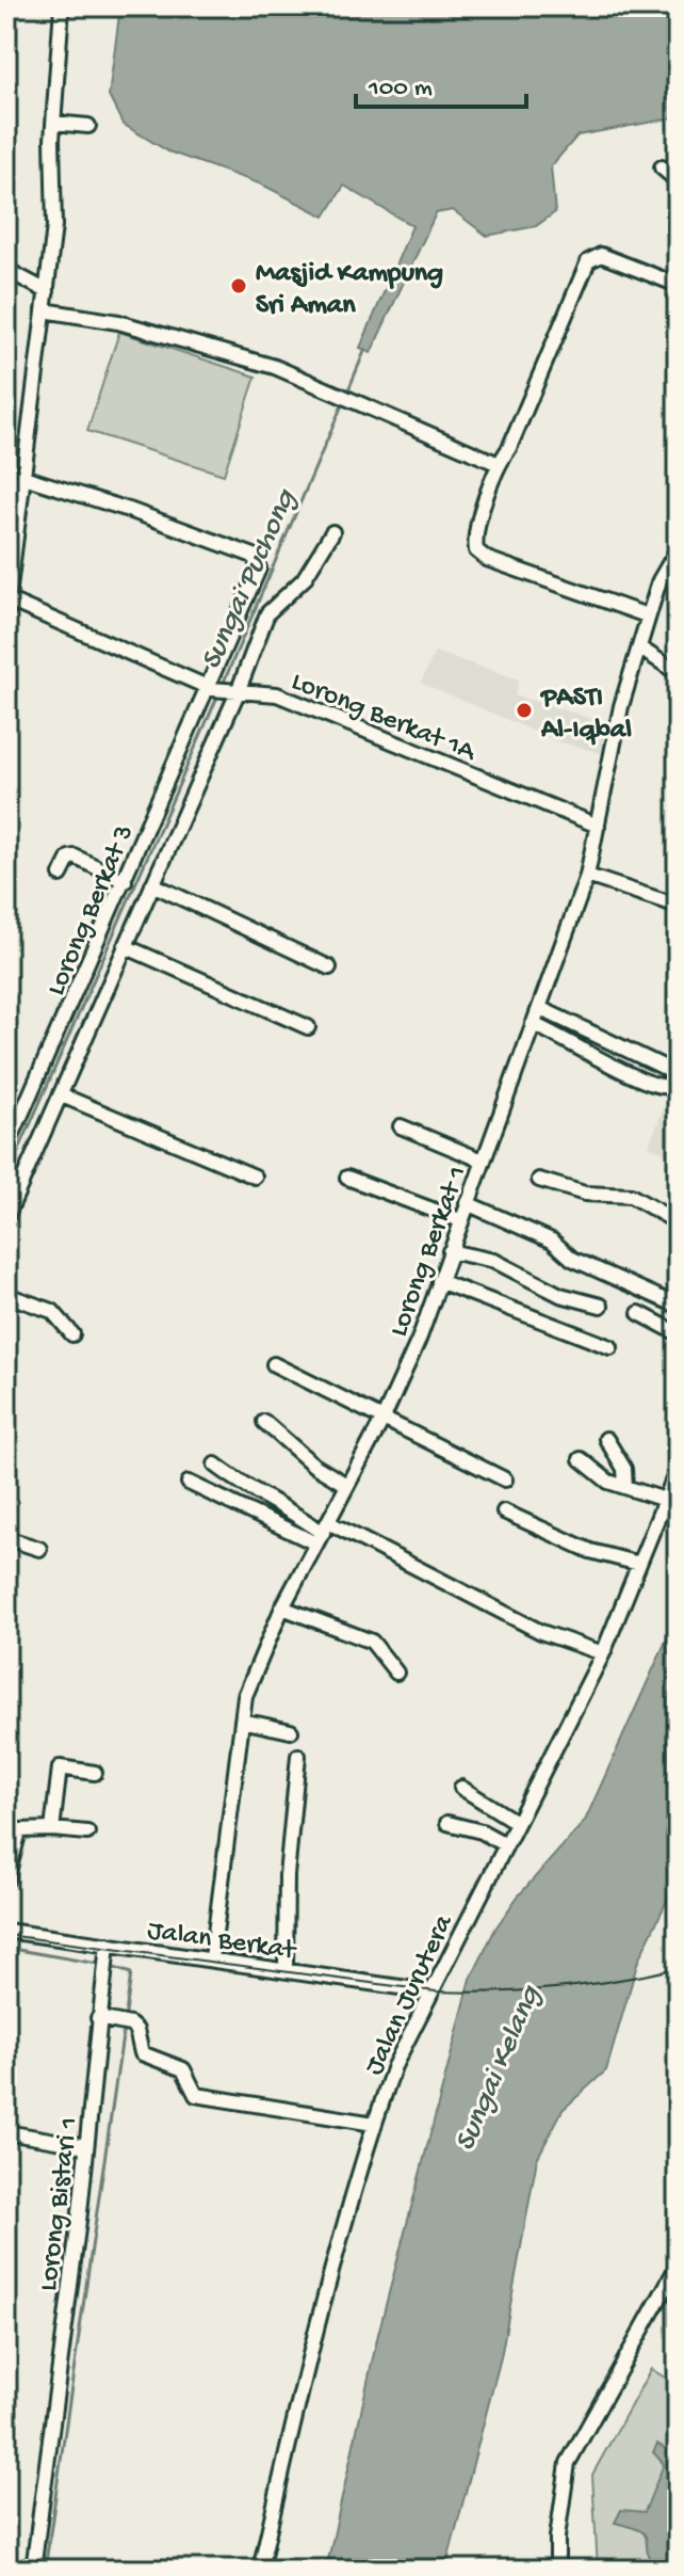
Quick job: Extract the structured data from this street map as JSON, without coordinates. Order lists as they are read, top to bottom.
{
  "streets": {
    "street": [
      "Lorong Berkat 1A",
      "Lorong Berkat 3",
      "Lorong Berkat 1",
      "Jalan Berkat",
      "Jalan Jurutera",
      "Lorong Bistari 1"
    ]
  },
  "crossings": [
    ["Lorong Berkat 1A", "Lorong Berkat 3"],
    ["Lorong Berkat 1A", "Lorong Berkat 1"],
    ["Lorong Berkat 1", "Jalan Berkat"],
    ["Jalan Berkat", "Jalan Jurutera"],
    ["Jalan Berkat", "Lorong Bistari 1"]
  ],
  "water": ["Sungai Puchong", "Sungai Kelang"],
  "places": ["Masjid Kampung Sri Aman", "PASTI Al-Iqbal"],
  "scale_bar": "100 m"
}
